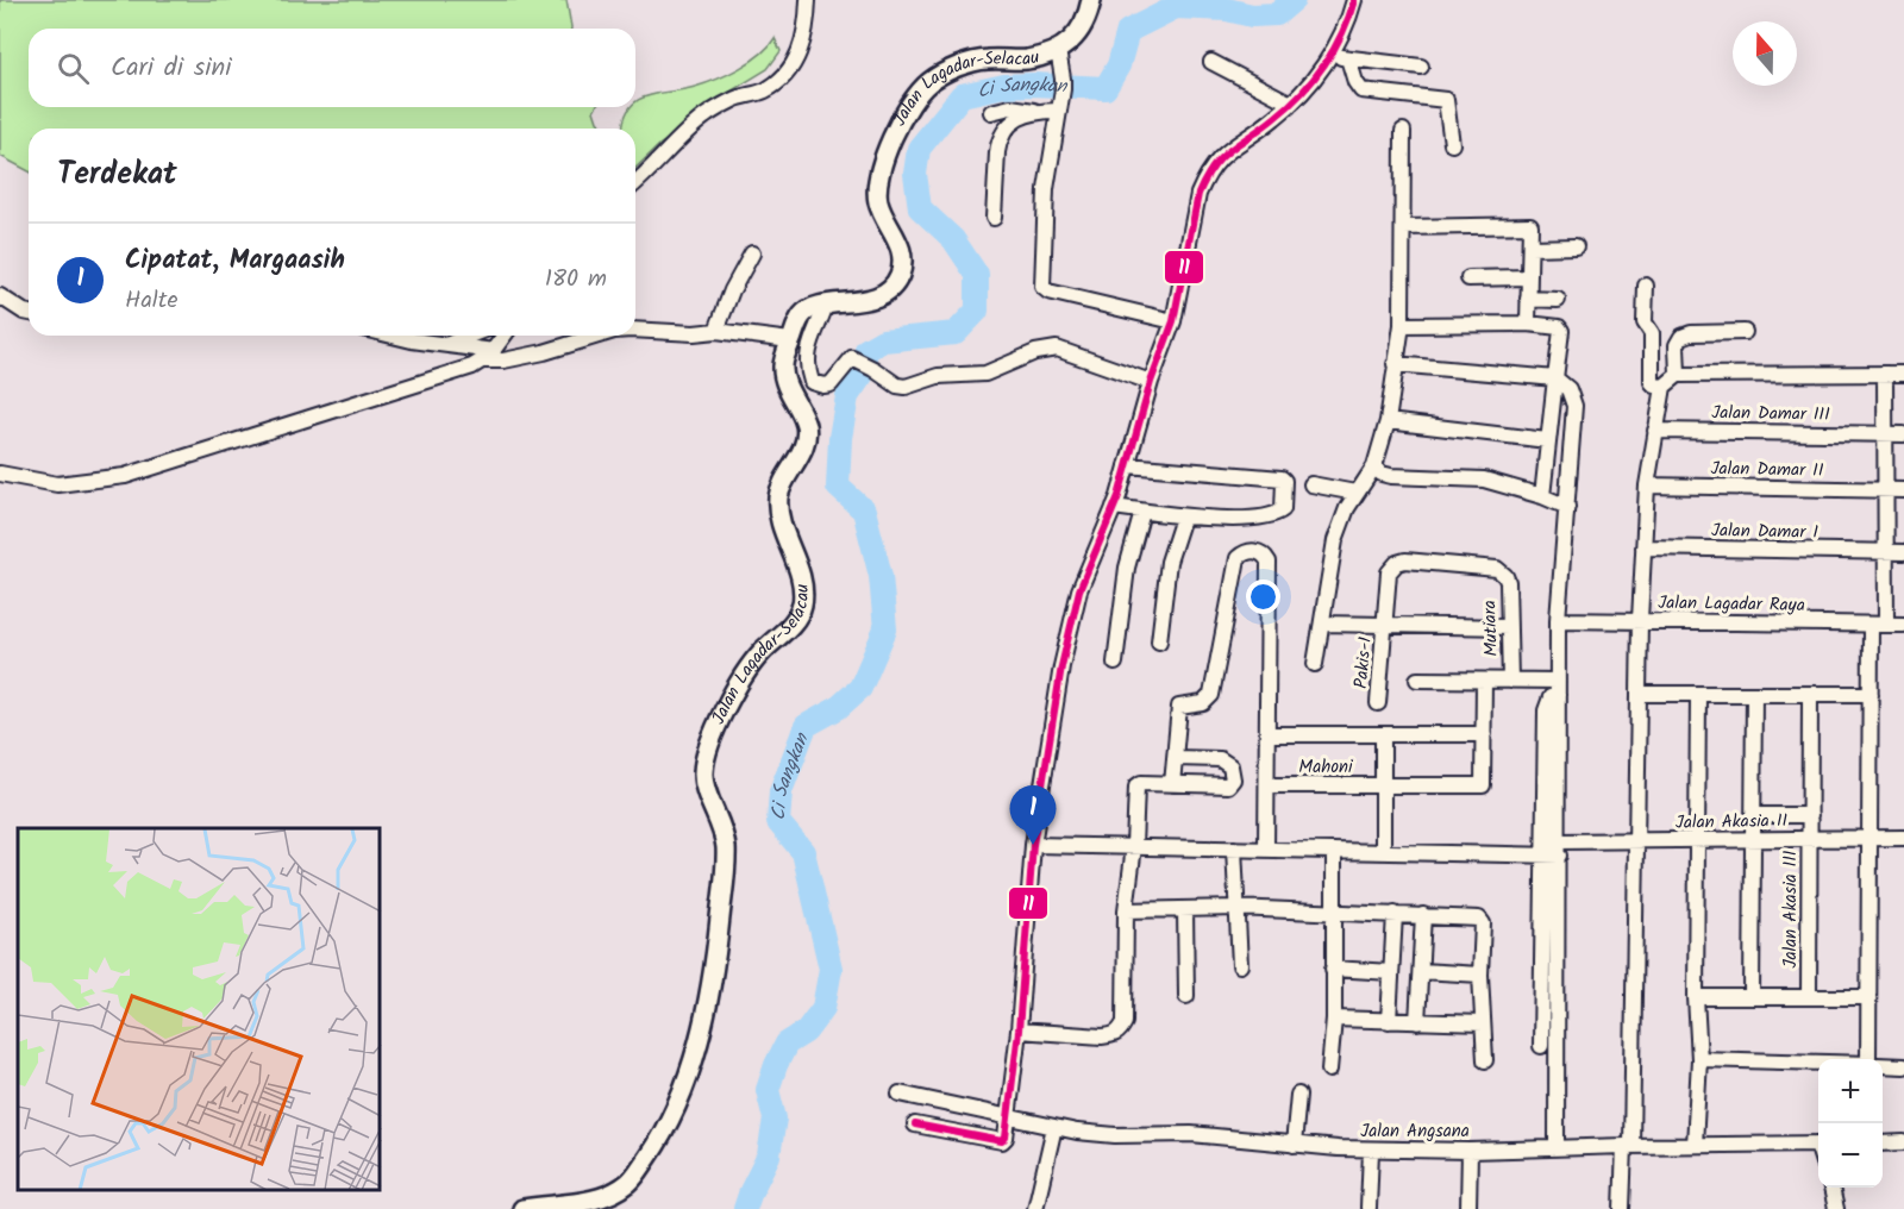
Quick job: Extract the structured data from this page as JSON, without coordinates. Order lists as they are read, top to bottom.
{
  "streets": {
    "street": [
      "Jalan Lagadar-Selacau",
      "Jalan Damar III",
      "Jalan Damar II",
      "Jalan Damar I",
      "Jalan Lagadar Raya",
      "Mutiara",
      "Pakis-I",
      "Mahoni",
      "Jalan Akasia II",
      "Jalan Akasia III",
      "Jalan Angsana"
    ]
  },
  "crossings": [
    ["Mutiara", "Pakis-I"],
    ["Jalan Akasia II", "Jalan Akasia III"]
  ],
  "water": ["Ci Sangkan"],
  "lines": ["transit line 11"],
  "north": "top",
  "page": {
    "search": "Cari di sini",
    "heading": "Terdekat",
    "list": [
      {
        "mark": "1",
        "name": "Cipatat, Margaasih",
        "note": "Halte",
        "value": "180 m"
      }
    ],
    "pins": "1",
    "map_buttons": ["+", "−"]
  }
}
